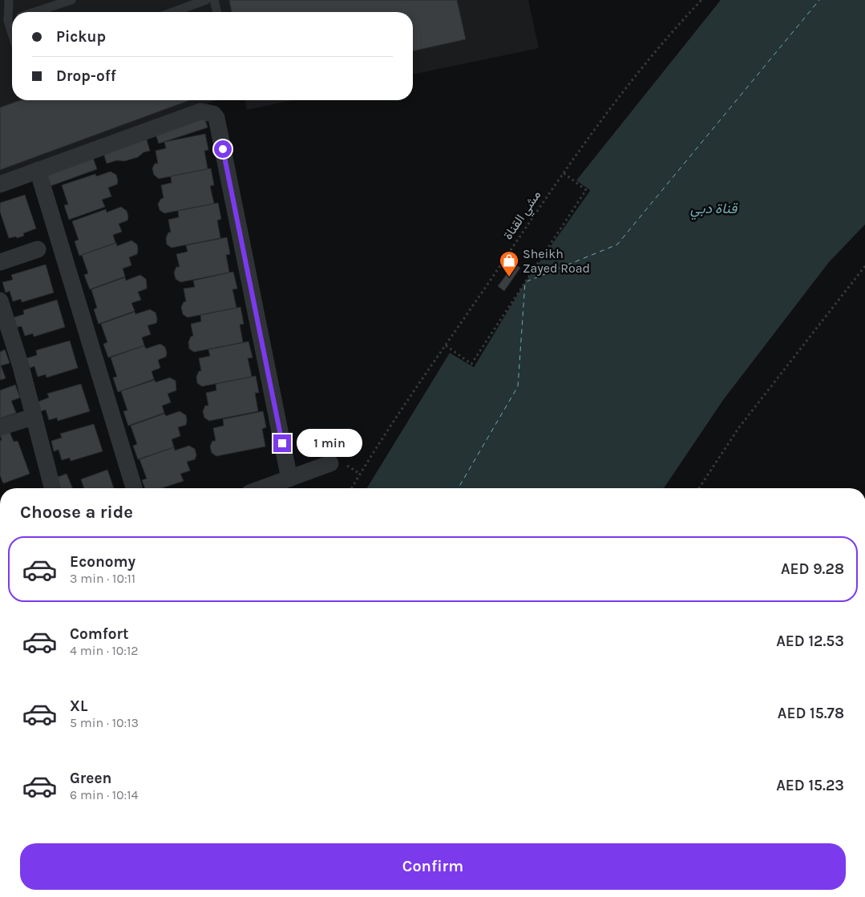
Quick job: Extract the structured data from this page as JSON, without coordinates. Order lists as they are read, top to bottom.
{
  "streets": {
    "path": ["مشي القناة"]
  },
  "water": ["قناة دبي"],
  "places": {
    "shop": ["Sheikh Zayed Road"]
  },
  "page": {
    "banner": ["Pickup", "Drop-off"],
    "bubble": "1 min",
    "heading": "Choose a ride",
    "list": [
      {
        "name": "Economy",
        "note": "3 min · 10:11",
        "value": "AED 9.28"
      },
      {
        "name": "Comfort",
        "note": "4 min · 10:12",
        "value": "AED 12.53"
      },
      {
        "name": "XL",
        "note": "5 min · 10:13",
        "value": "AED 15.78"
      },
      {
        "name": "Green",
        "note": "6 min · 10:14",
        "value": "AED 15.23"
      }
    ],
    "buttons": "Confirm"
  }
}
